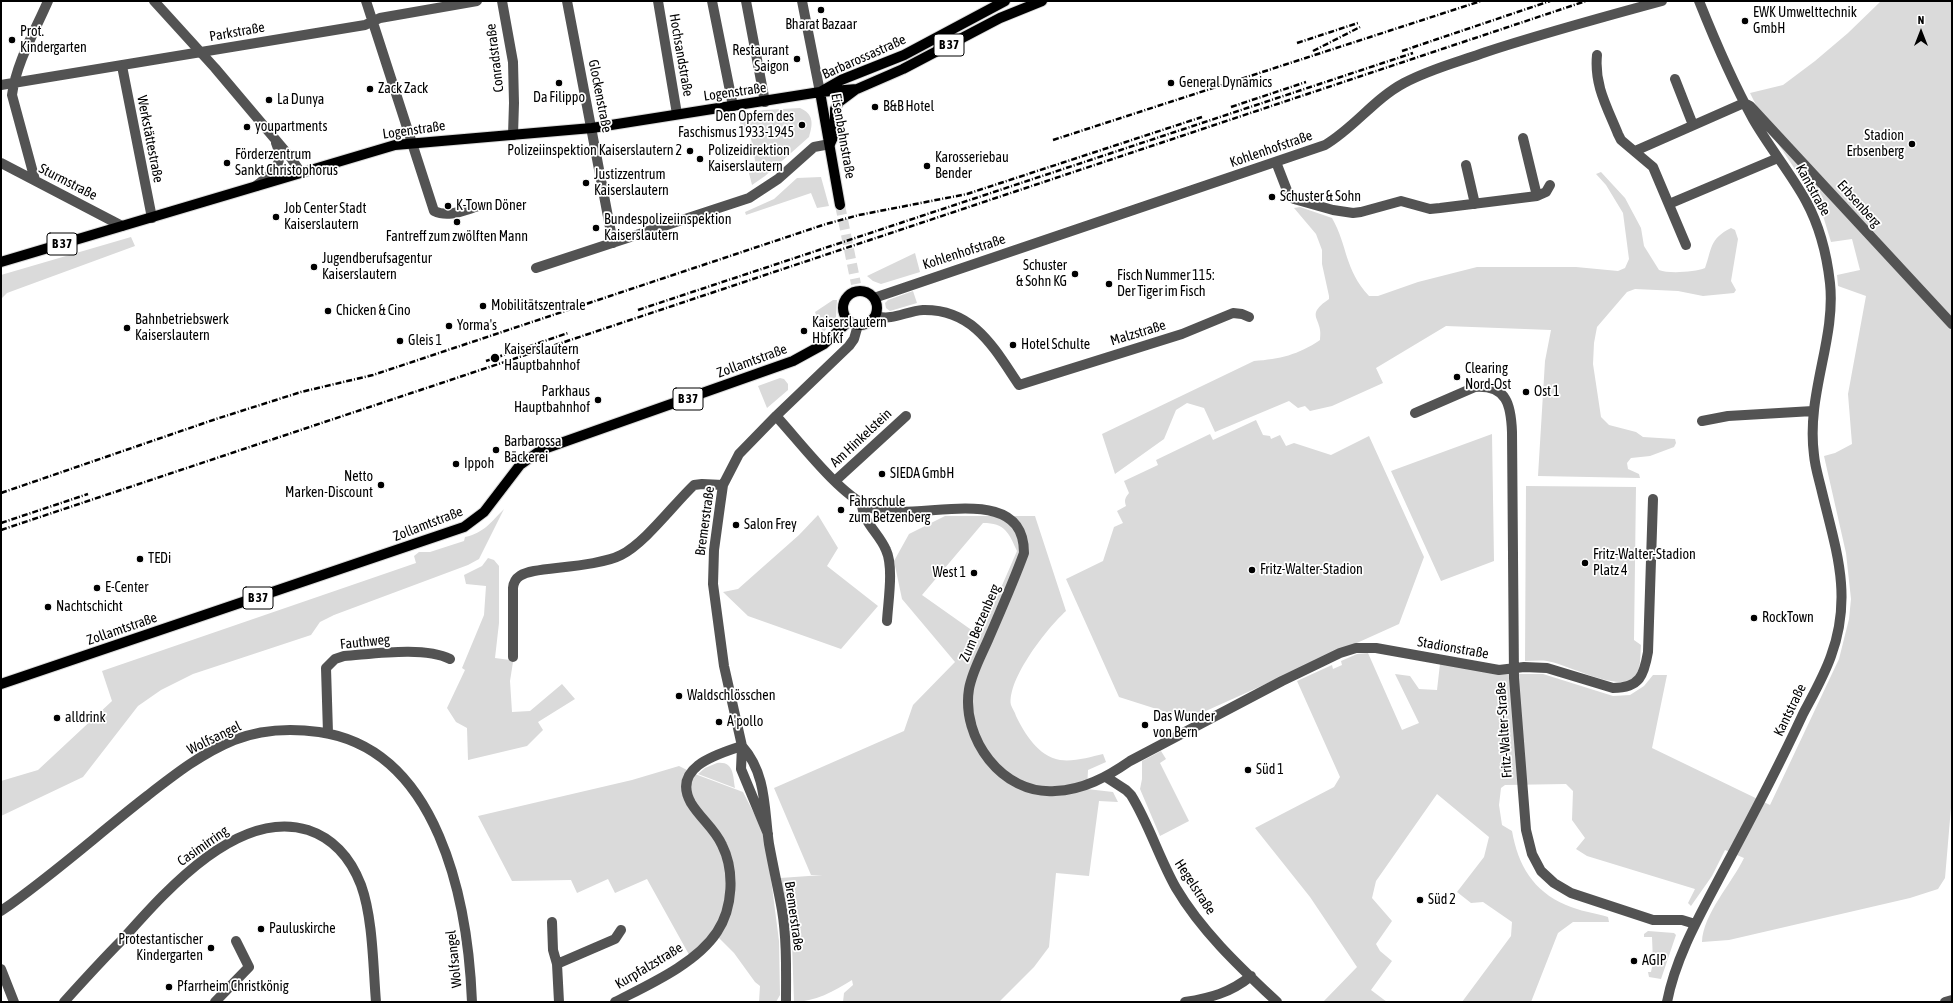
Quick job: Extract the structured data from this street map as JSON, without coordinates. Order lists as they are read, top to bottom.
{
  "streets": {
    "main road": [
      "B 37",
      "Barbarossastraße",
      "Logenstraße",
      "Eisenbahnstraße",
      "Zollamtstraße"
    ],
    "street": [
      "Parkstraße",
      "Hochsandstraße",
      "Conradstraße",
      "Glockenstraße",
      "Werkstättestraße",
      "Kohlenhofstraße",
      "Sturmstraße",
      "Kantstraße",
      "Erbsenberg",
      "Malzstraße",
      "Am Hinkelstein",
      "Bremerstraße",
      "Zum Betzenberg",
      "Fauthweg",
      "Stadionstraße",
      "Fritz-Walter-Straße",
      "Wolfsangel",
      "Casimirring",
      "Hegelstraße",
      "Kurpfalzstraße"
    ]
  },
  "crossings": [
    ["Parkstraße", "Werkstättestraße"],
    ["B 37", "Barbarossastraße"],
    ["B 37", "Eisenbahnstraße"],
    ["Hochsandstraße", "Logenstraße"],
    ["Barbarossastraße", "Logenstraße"],
    ["Barbarossastraße", "Eisenbahnstraße"],
    ["Conradstraße", "Logenstraße"],
    ["Logenstraße", "Glockenstraße"],
    ["Logenstraße", "Eisenbahnstraße"],
    ["Logenstraße", "Werkstättestraße"],
    ["Logenstraße", "Sturmstraße"],
    ["Kohlenhofstraße", "Malzstraße"],
    ["Kohlenhofstraße", "Zollamtstraße"],
    ["Kohlenhofstraße", "Bremerstraße"],
    ["Kantstraße", "Erbsenberg"],
    ["Kantstraße", "Fritz-Walter-Straße"],
    ["Malzstraße", "Zollamtstraße"],
    ["Malzstraße", "Bremerstraße"],
    ["Zollamtstraße", "Bremerstraße"],
    ["Am Hinkelstein", "Zum Betzenberg"],
    ["Bremerstraße", "Zum Betzenberg"],
    ["Bremerstraße", "Kurpfalzstraße"],
    ["Zum Betzenberg", "Stadionstraße"],
    ["Zum Betzenberg", "Hegelstraße"],
    ["Fauthweg", "Wolfsangel"],
    ["Stadionstraße", "Fritz-Walter-Straße"],
    ["Stadionstraße", "Hegelstraße"]
  ],
  "places": [
    "Bharat Bazaar",
    "EWK Umwelttechnik GmbH",
    "Prot. Kindergarten",
    "Restaurant Saigon",
    "Da Filippo",
    "General Dynamics",
    "Zack Zack",
    "La Dunya",
    "B&B Hotel",
    "Den Opfern des Faschismus 1933-1945",
    "youpartments",
    "Stadion Erbsenberg",
    "Polizeiinspektion Kaiserslautern 2",
    "Polizeidirektion Kaiserslautern",
    "Förderzentrum Sankt Christophorus",
    "Karosseriebau Bender",
    "Justizzentrum Kaiserslautern",
    "Schuster & Sohn",
    "K-Town Döner",
    "Job Center Stadt Kaiserslautern",
    "Fantreff zum zwölften Mann",
    "Bundespolizeiinspektion Kaiserslautern",
    "Jugendberufsagentur Kaiserslautern",
    "Schuster & Sohn KG",
    "Fisch Nummer 115: Der Tiger im Fisch",
    "Mobilitätszentrale",
    "Chicken & Cino",
    "Yorma's",
    "Bahnbetriebswerk Kaiserslautern",
    "Kaiserslautern Hbf Kf",
    "Gleis 1",
    "Hotel Schulte",
    "Kaiserslautern Hauptbahnhof",
    "Clearing Nord-Ost",
    "Ost 1",
    "Parkhaus Hauptbahnhof",
    "Barbarossa Bäckerei",
    "Ippoh",
    "SIEDA GmbH",
    "Netto Marken-Discount",
    "Fahrschule zum Betzenberg",
    "Salon Frey",
    "TEDi",
    "Fritz-Walter-Stadion Platz 4",
    "Fritz-Walter-Stadion",
    "West 1",
    "E-Center",
    "Nachtschicht",
    "RockTown",
    "Waldschlösschen",
    "alldrink",
    "A'pollo",
    "Das Wunder von Bern",
    "Süd 1",
    "Süd 2",
    "Pauluskirche",
    "Protestantischer Kindergarten",
    "AGIP",
    "Pfarrheim Christkönig"
  ],
  "north": "top"
}
